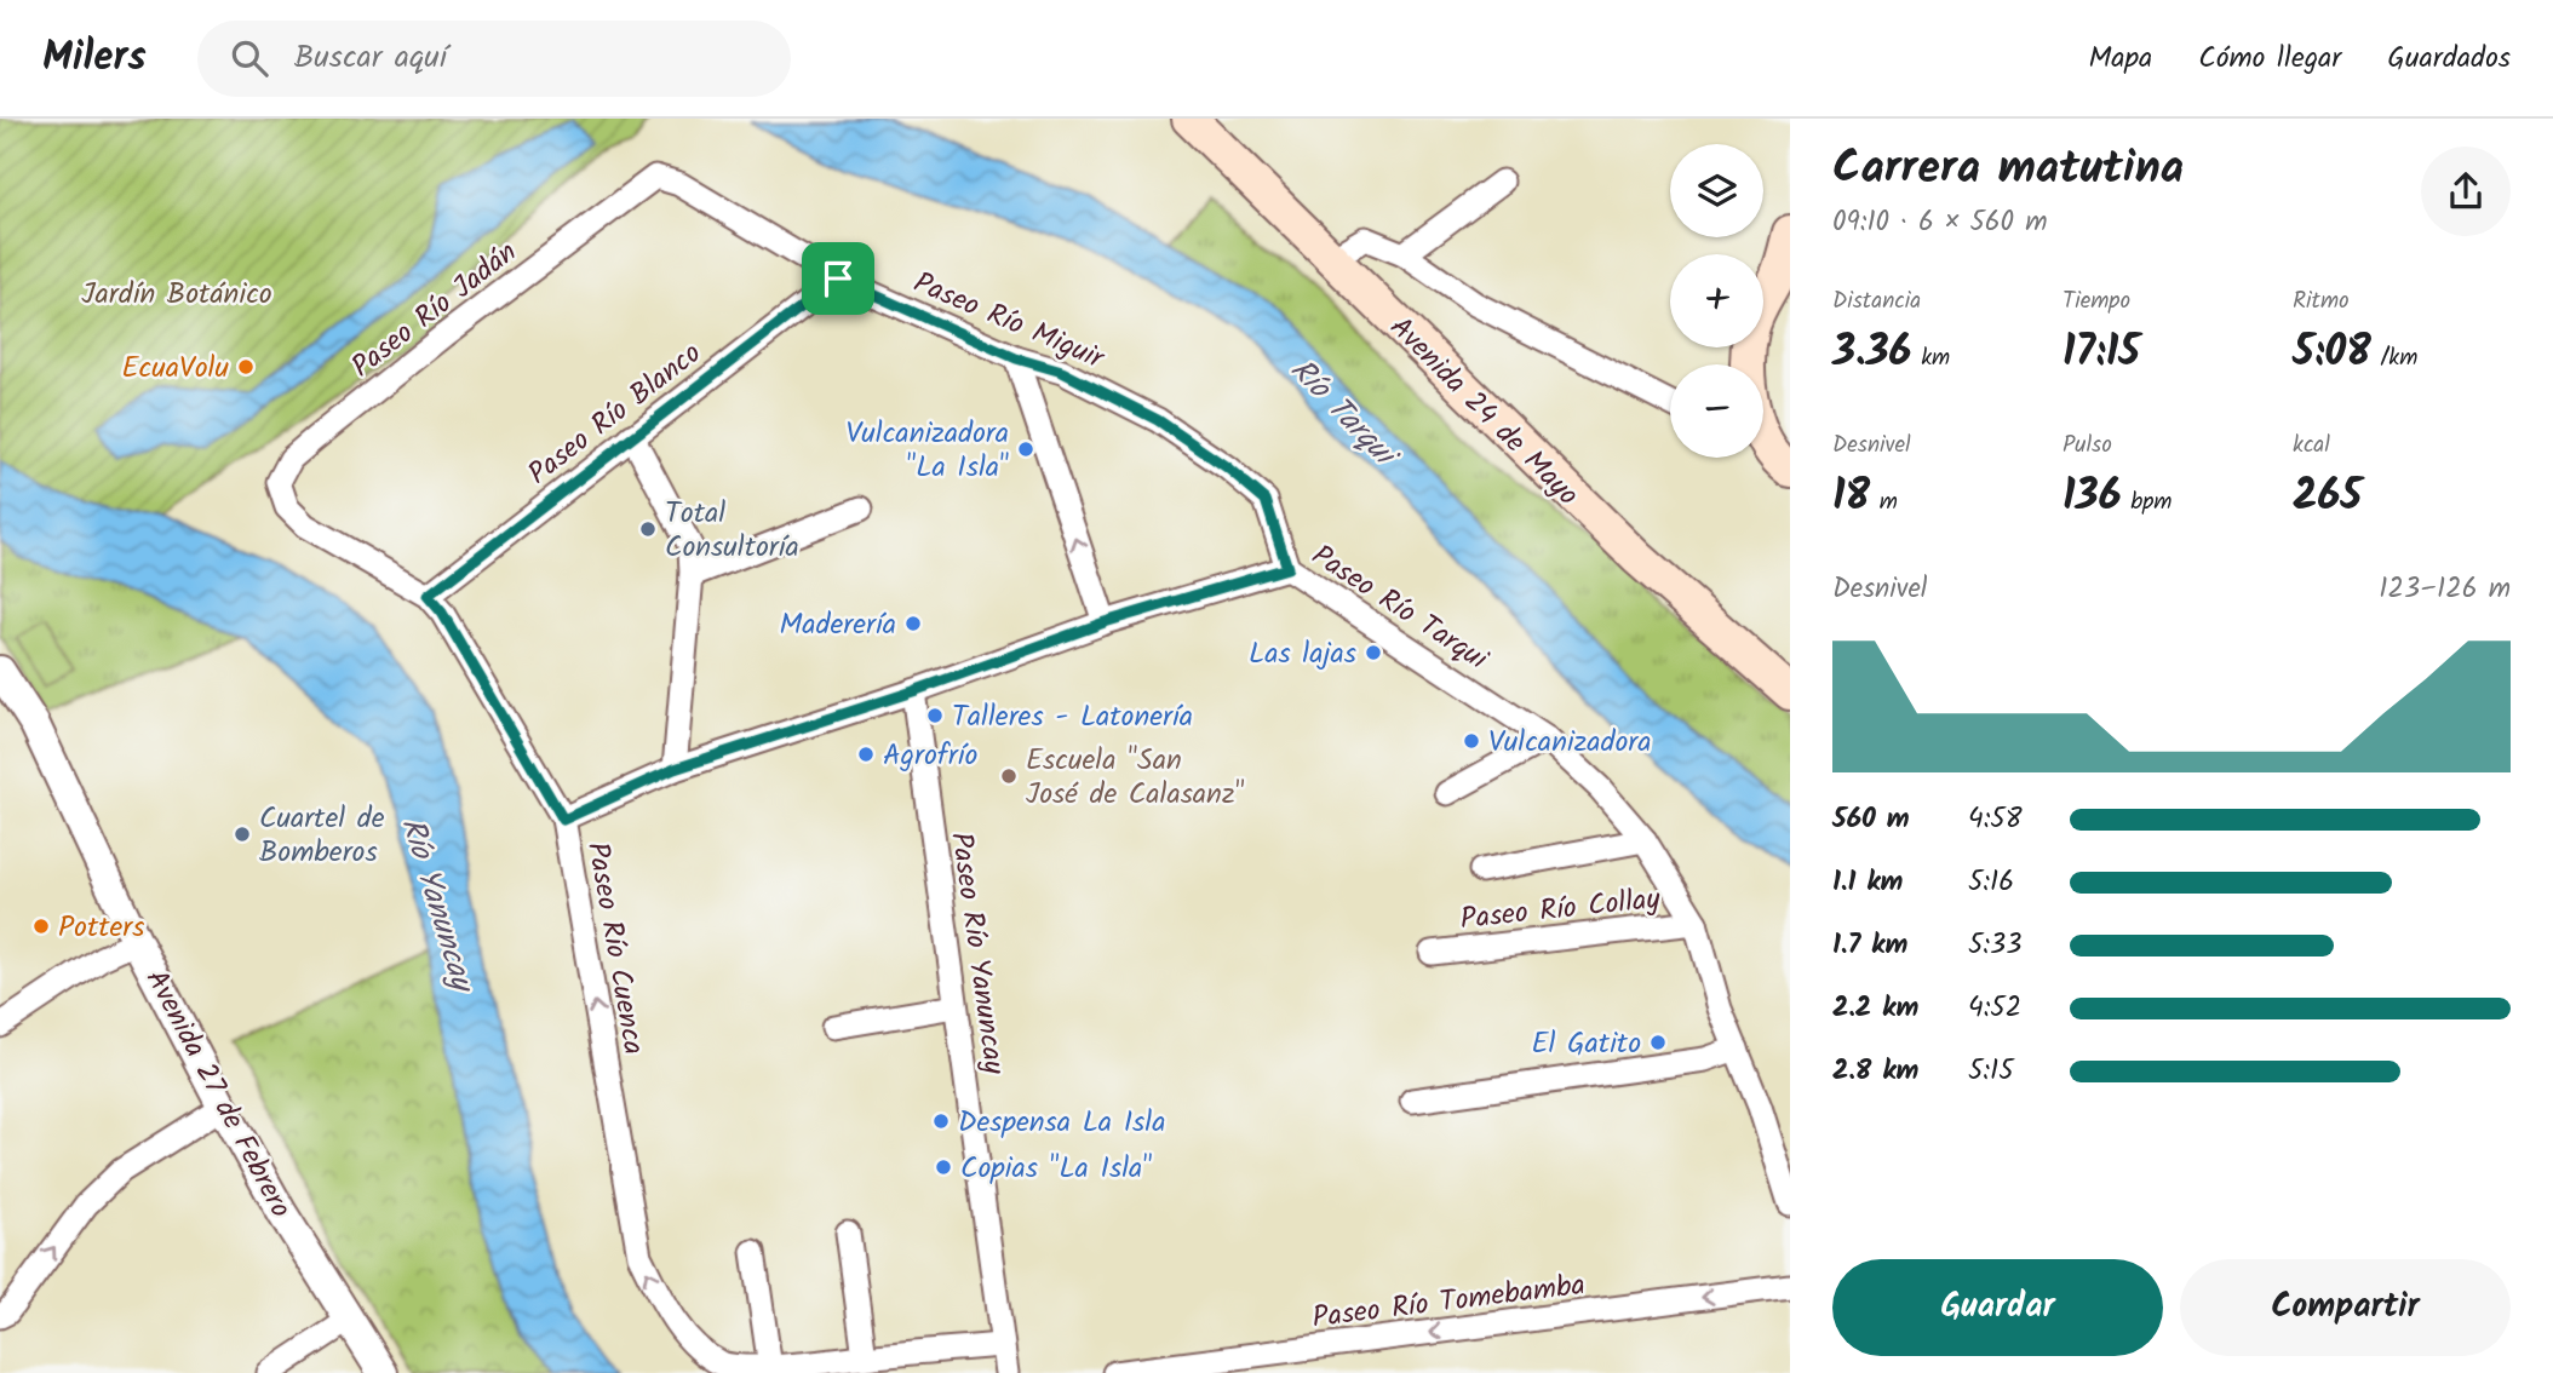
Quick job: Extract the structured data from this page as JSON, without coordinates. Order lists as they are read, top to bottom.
{
  "streets": {
    "main road": ["Avenida 24 de Mayo"],
    "street": [
      "Paseo Río Jadán",
      "Paseo Río Miguir",
      "Paseo Río Blanco",
      "Paseo Río Tarqui",
      "Paseo Río Collay",
      "Paseo Río Cuenca",
      "Paseo Río Yanuncay",
      "Avenida 27 de Febrero",
      "Paseo Río Tomebamba"
    ]
  },
  "crossings": [
    ["Paseo Río Jadán", "Paseo Río Miguir"],
    ["Paseo Río Jadán", "Paseo Río Cuenca"],
    ["Paseo Río Miguir", "Paseo Río Blanco"],
    ["Paseo Río Miguir", "Paseo Río Tarqui"],
    ["Paseo Río Blanco", "Paseo Río Cuenca"],
    ["Paseo Río Tarqui", "Paseo Río Collay"],
    ["Paseo Río Tarqui", "Paseo Río Cuenca"],
    ["Paseo Río Tarqui", "Paseo Río Yanuncay"]
  ],
  "one_way": ["Paseo Río Cuenca", "Paseo Río Tomebamba"],
  "water": ["Río Tarqui", "Río Yanuncay"],
  "parks": ["Jardín Botánico"],
  "places": [
    "EcuaVolu",
    "Vulcanizadora \"La Isla\"",
    "Total Consultoría",
    "Maderería",
    "Las lajas",
    "Talleres - Latonería",
    "Vulcanizadora",
    "Agrofrío",
    "Escuela \"San José de Calasanz\"",
    "Cuartel de Bomberos",
    "Potters",
    "El Gatito",
    "Despensa La Isla",
    "Copias \"La Isla\""
  ],
  "page": {
    "header": "Milers",
    "search": "Buscar aquí",
    "nav": ["Mapa", "Cómo llegar", "Guardados"],
    "heading": ["Carrera matutina", "09:10 · 6 × 560 m"],
    "map_buttons": ["+", "−"],
    "stats": [
      ["Distancia", "3.36 km"],
      ["Tiempo", "17:15"],
      ["Ritmo", "5:08 /km"],
      ["Desnivel", "18 m"],
      ["Pulso", "136 bpm"],
      ["kcal", "265"]
    ],
    "chart": ["Desnivel", "123–126 m"],
    "list": [
      {
        "name": "560 m",
        "note": "4:58"
      },
      {
        "name": "1.1 km",
        "note": "5:16"
      },
      {
        "name": "1.7 km",
        "note": "5:33"
      },
      {
        "name": "2.2 km",
        "note": "4:52"
      },
      {
        "name": "2.8 km",
        "note": "5:15"
      }
    ],
    "buttons": ["Guardar", "Compartir"]
  }
}
